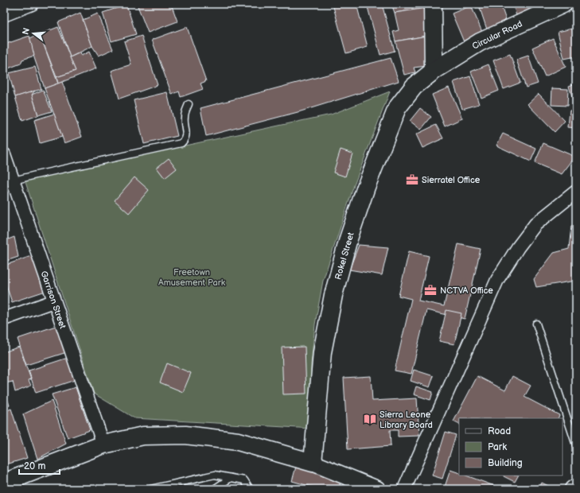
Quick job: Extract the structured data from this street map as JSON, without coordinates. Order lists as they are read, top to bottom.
{
  "streets": {
    "main road": ["Circular Road", "Rokel Street"],
    "street": ["Garrison Street"]
  },
  "crossings": [
    ["Circular Road", "Rokel Street"]
  ],
  "parks": ["Freetown Amusement Park"],
  "places": {
    "office": ["Sierratel Office", "NCTVA Office"],
    "library": ["Sierra Leone Library Board"]
  },
  "legend": ["Road", "Park", "Building"],
  "scale_bar": "20 m",
  "north": "left"
}
